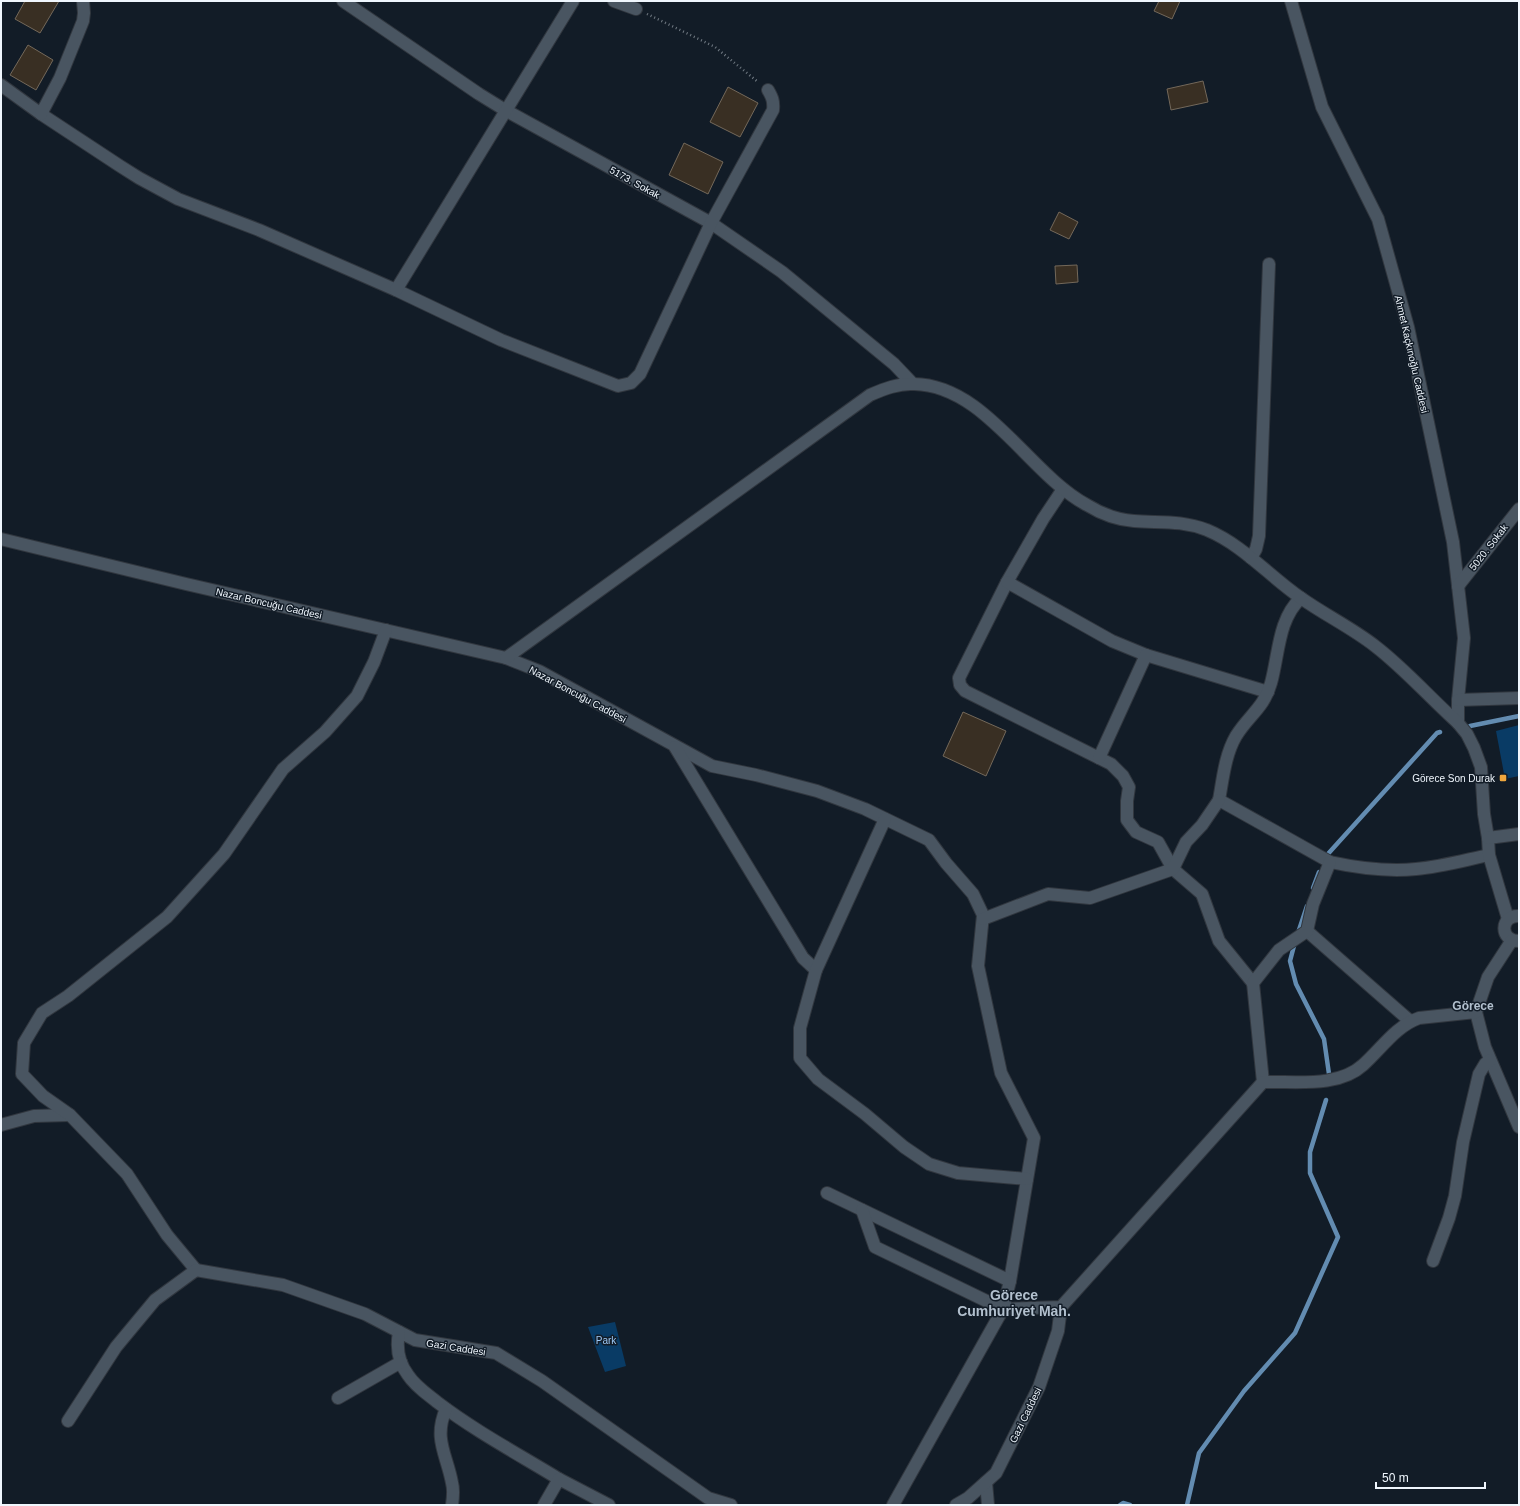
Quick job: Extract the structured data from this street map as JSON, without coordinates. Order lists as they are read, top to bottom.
{
  "streets": {
    "street": [
      "5173. Sokak",
      "Ahmet Kaçkınoğlu Caddesi",
      "5020. Sokak",
      "Nazar Boncuğu Caddesi",
      "Gazi Caddesi"
    ]
  },
  "crossings": [
    ["Ahmet Kaçkınoğlu Caddesi", "5020. Sokak"]
  ],
  "districts": ["Görece", "Görece Cumhuriyet Mah."],
  "parks": ["Park"],
  "places": {
    "transit": ["Görece Son Durak"]
  },
  "scale_bar": "50 m"
}
